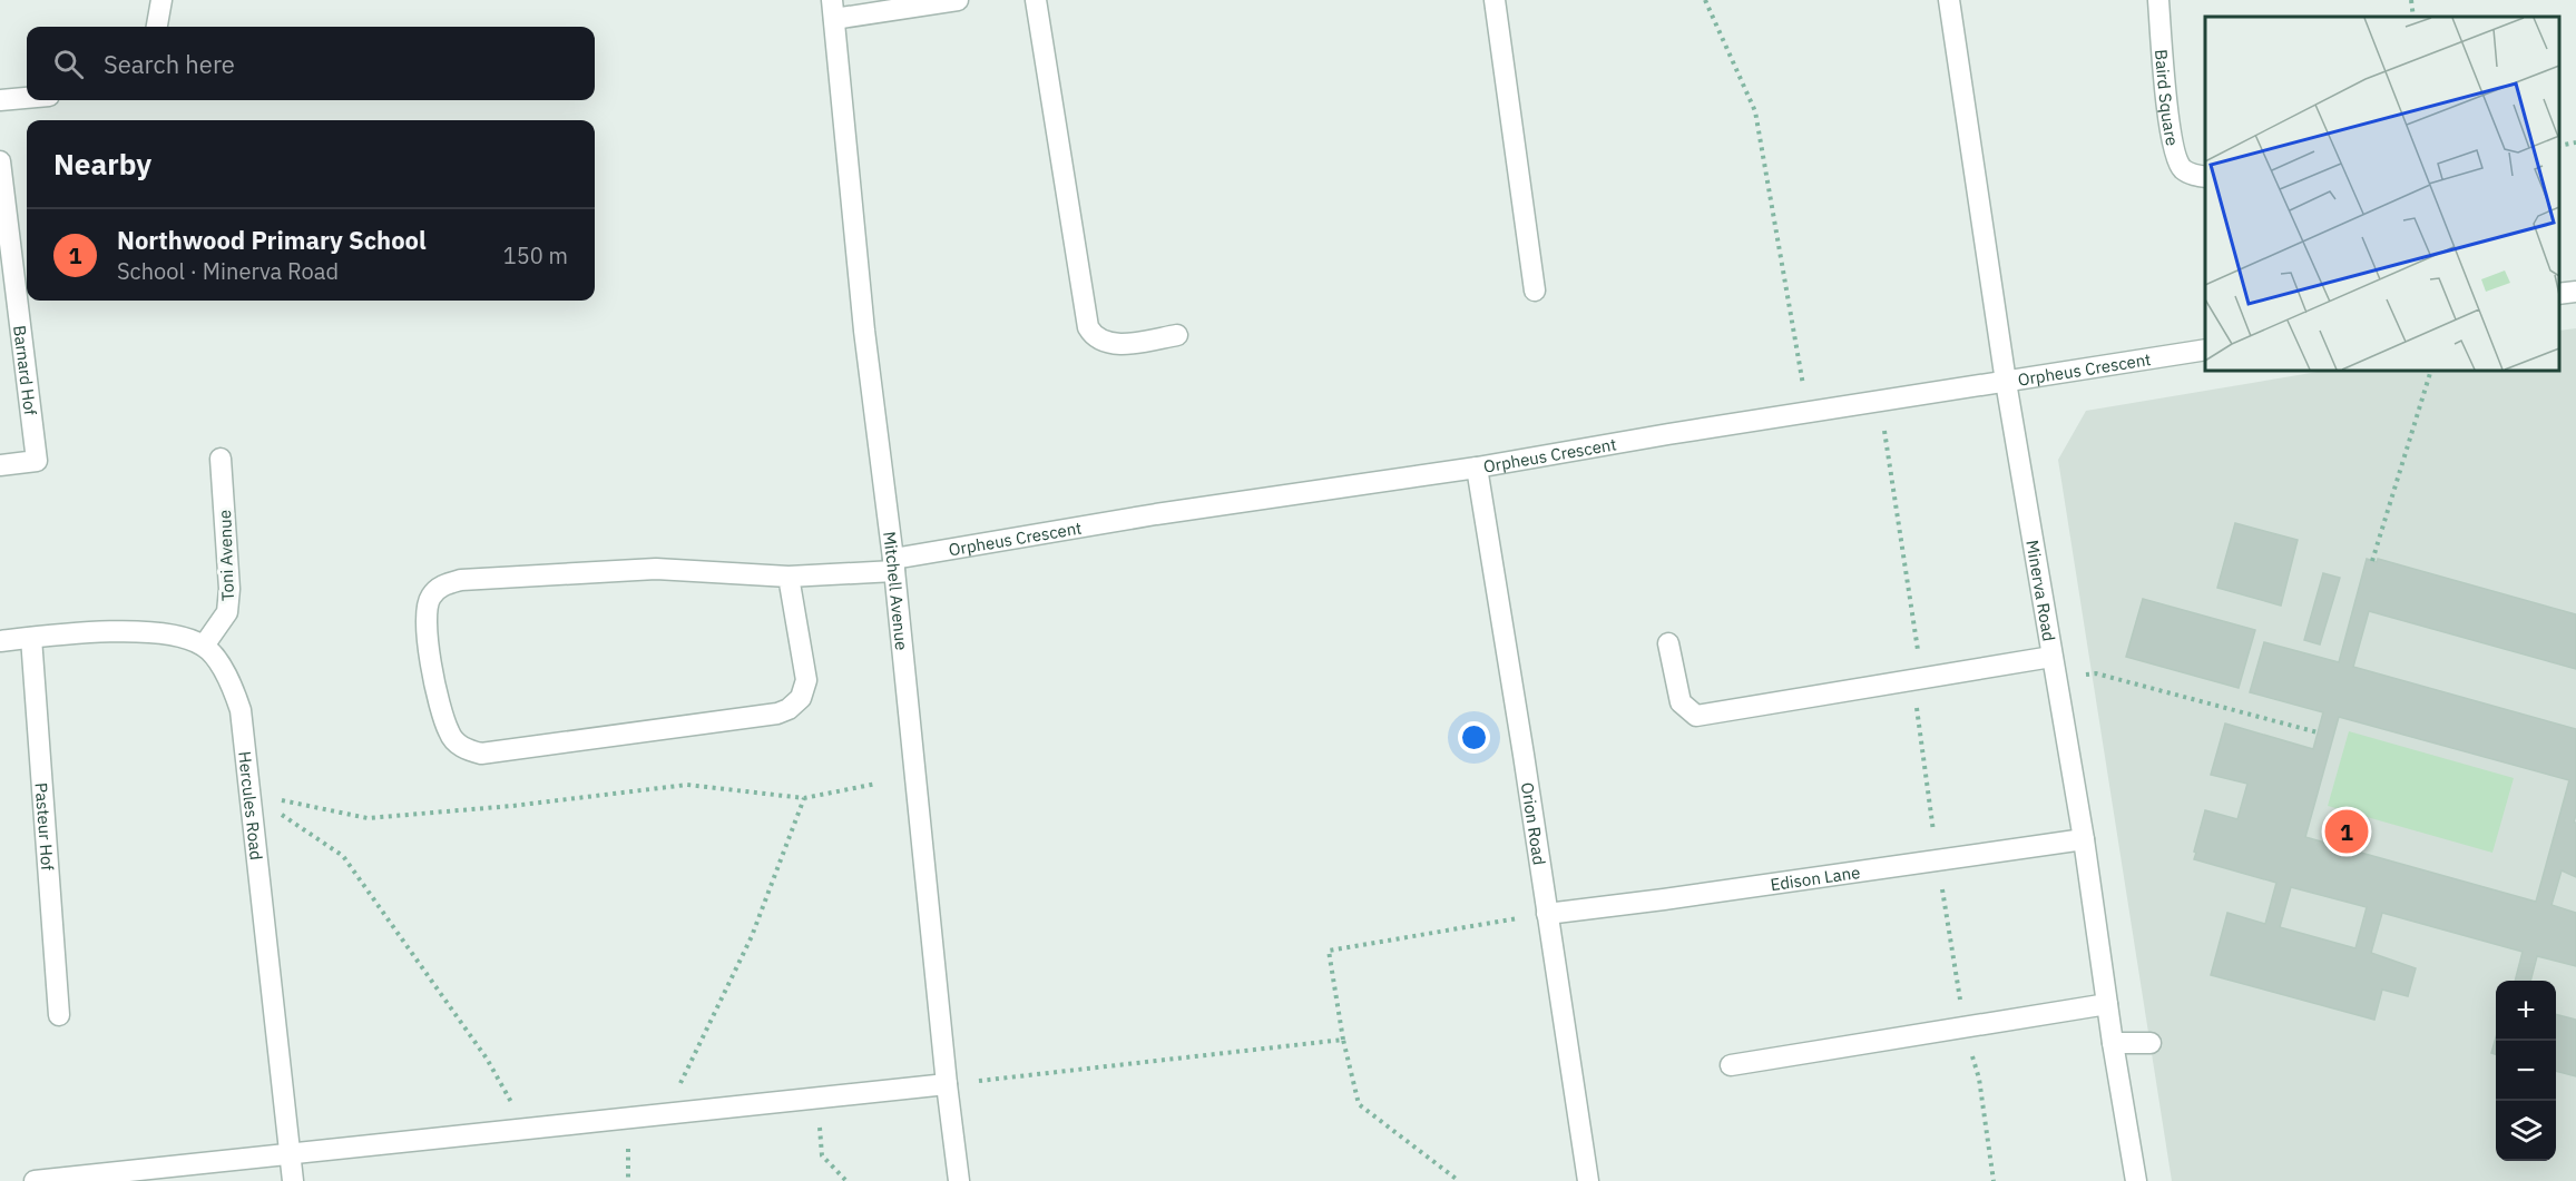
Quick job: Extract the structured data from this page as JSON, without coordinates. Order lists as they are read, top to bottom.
{
  "streets": {
    "street": [
      "Baird Square",
      "Barnard Hof",
      "Orpheus Crescent",
      "Toni Avenue",
      "Mitchell Avenue",
      "Minerva Road",
      "Hercules Road",
      "Orion Road",
      "Pasteur Hof",
      "Edison Lane"
    ]
  },
  "crossings": [
    ["Orpheus Crescent", "Mitchell Avenue"],
    ["Orpheus Crescent", "Minerva Road"],
    ["Orpheus Crescent", "Orion Road"],
    ["Toni Avenue", "Hercules Road"],
    ["Minerva Road", "Edison Lane"],
    ["Orion Road", "Edison Lane"]
  ],
  "page": {
    "search": "Search here",
    "heading": "Nearby",
    "list": [
      {
        "mark": "1",
        "name": "Northwood Primary School",
        "note": "School · Minerva Road",
        "value": "150 m"
      }
    ],
    "pins": "1",
    "map_buttons": ["+", "−"]
  }
}
